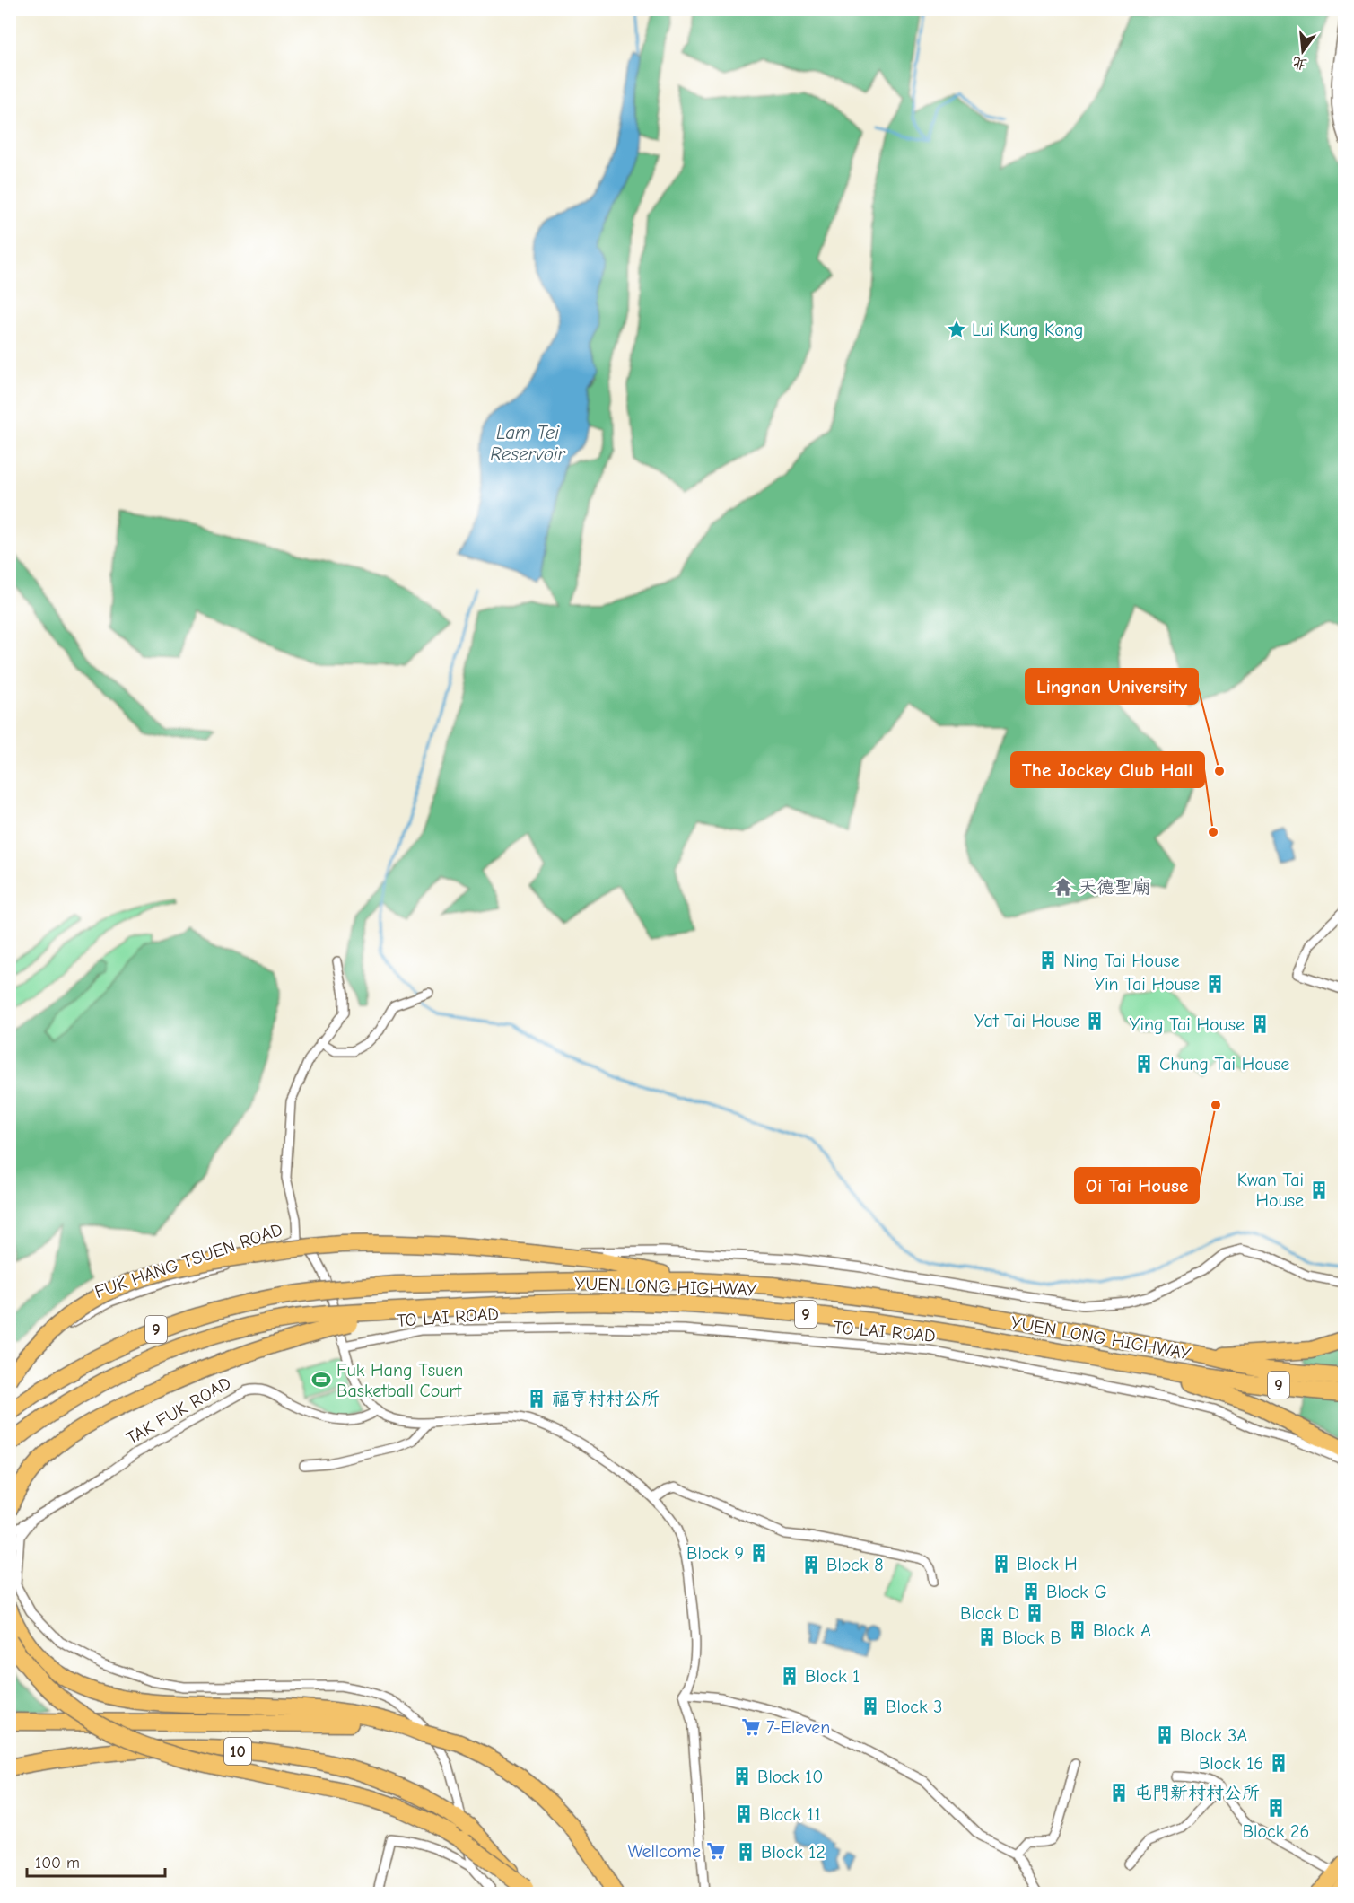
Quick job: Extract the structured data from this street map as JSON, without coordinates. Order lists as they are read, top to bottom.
{
  "streets": {
    "highway": ["YUEN LONG HIGHWAY", "9", "10"],
    "street": ["FUK HANG TSUEN ROAD", "TO LAI ROAD", "TAK FUK ROAD"]
  },
  "crossings": [
    ["FUK HANG TSUEN ROAD", "TO LAI ROAD"],
    ["FUK HANG TSUEN ROAD", "TAK FUK ROAD"],
    ["YUEN LONG HIGHWAY", "9"]
  ],
  "water": ["Lam Tei Reservoir"],
  "places": {
    "place": ["Lui Kung Kong"],
    "other": ["Lingnan University", "The Jockey Club Hall", "Oi Tai House"],
    "temple": ["天德聖廟"],
    "building": [
      "Ning Tai House",
      "Yin Tai House",
      "Yat Tai House",
      "Ying Tai House",
      "Chung Tai House",
      "Kwan Tai House",
      "福亨村村公所",
      "Block 9",
      "Block H",
      "Block 8",
      "Block G",
      "Block D",
      "Block A",
      "Block B",
      "Block 1",
      "Block 3",
      "Block 3A",
      "Block 16",
      "Block 10",
      "屯門新村村公所",
      "Block 26",
      "Block 11",
      "Block 12"
    ],
    "sports": ["Fuk Hang Tsuen Basketball Court"],
    "supermarket": ["7-Eleven", "Wellcome"]
  },
  "scale_bar": "100 m",
  "north": "bottom"
}
